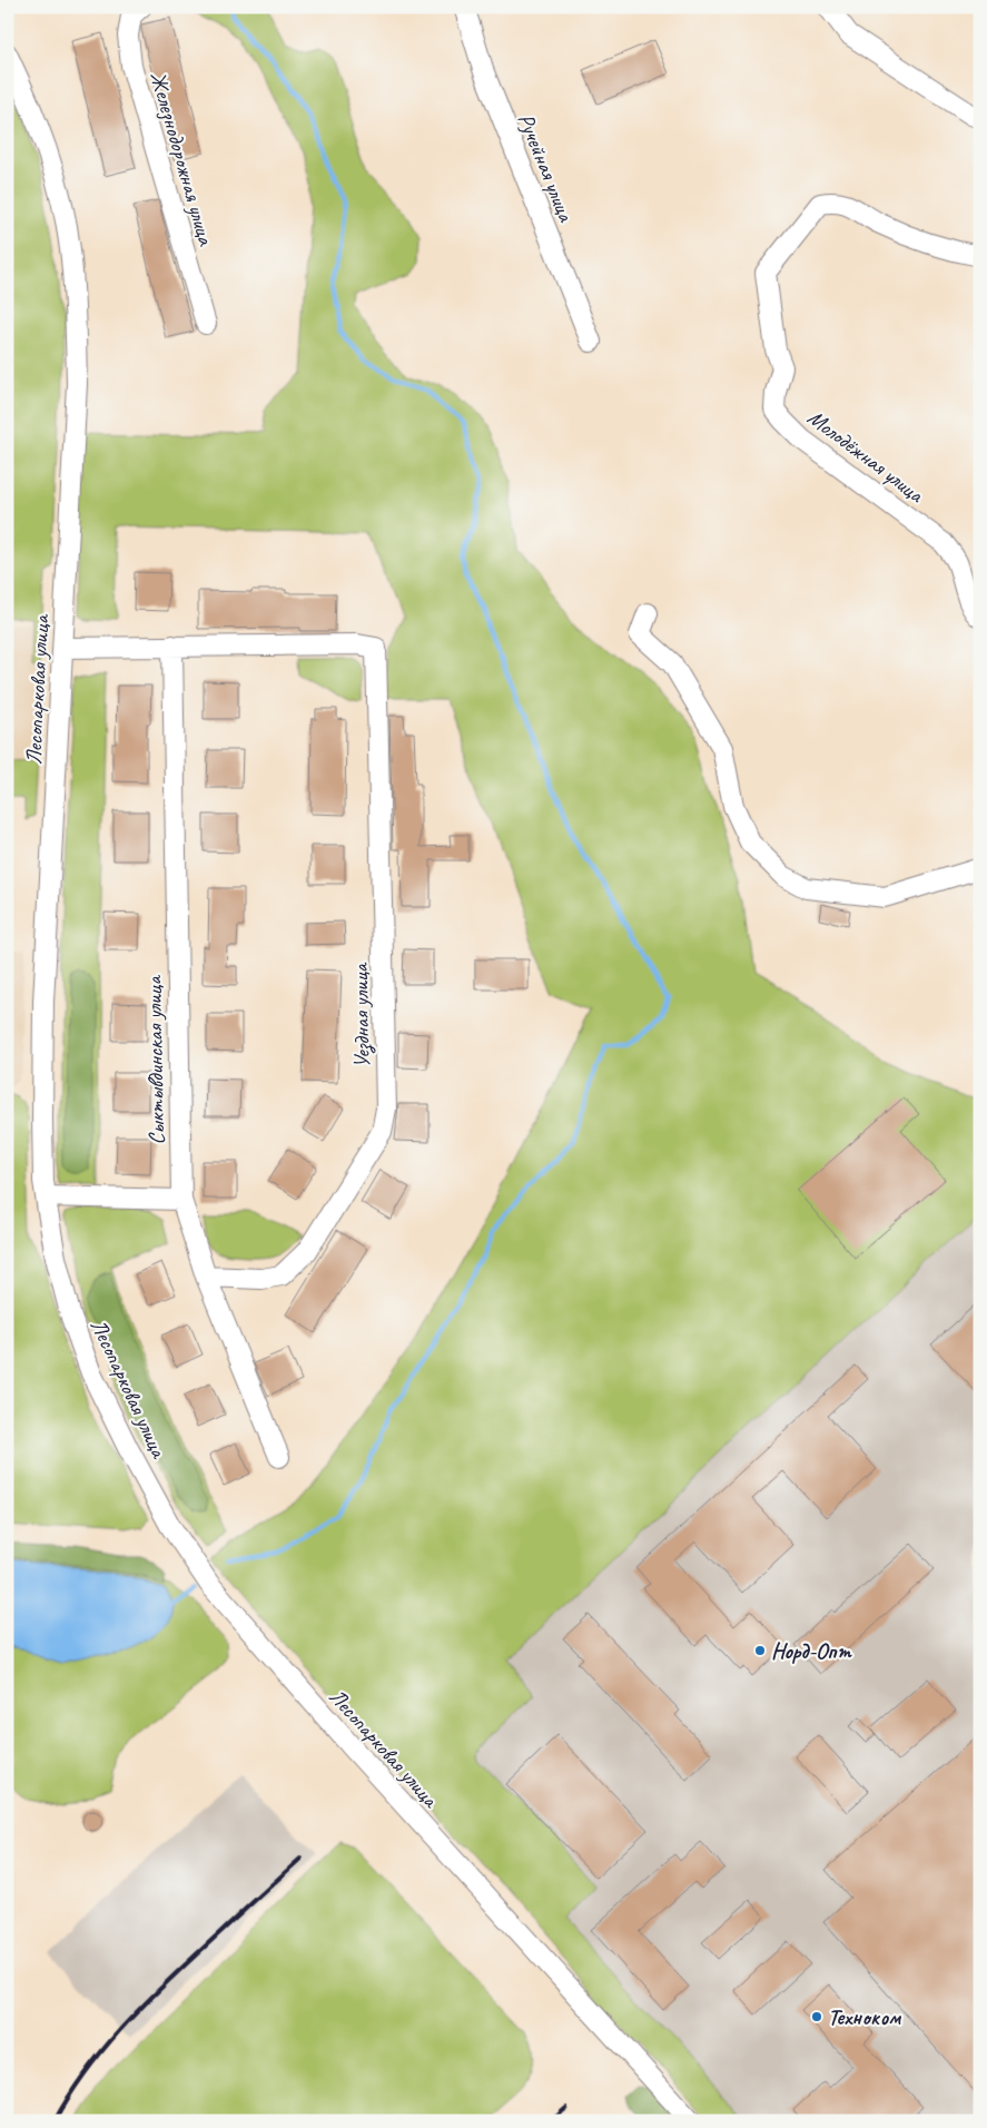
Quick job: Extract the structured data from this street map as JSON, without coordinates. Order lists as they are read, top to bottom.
{
  "streets": {
    "street": [
      "Железнодорожная улица",
      "Ручейная улица",
      "Молодёжная улица",
      "Лесопарковая улица",
      "Уездная улица",
      "Сыктывдинская улица"
    ]
  },
  "crossings": [
    ["Уездная улица", "Сыктывдинская улица"]
  ],
  "places": ["Норд-Опт", "Техноком"]
}
